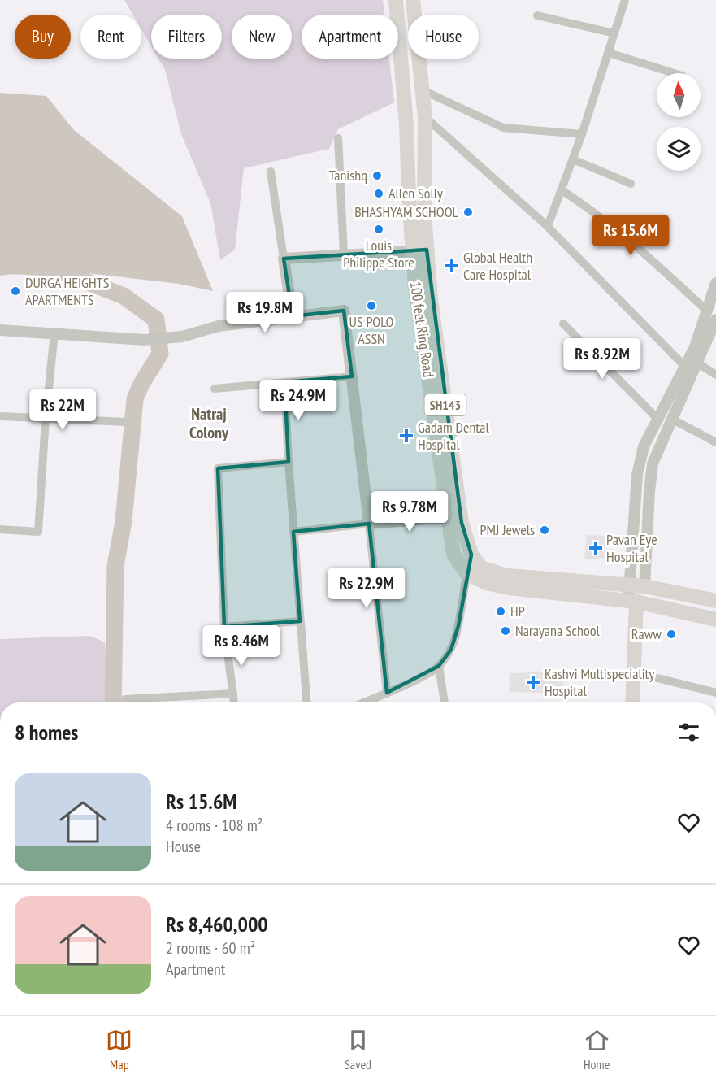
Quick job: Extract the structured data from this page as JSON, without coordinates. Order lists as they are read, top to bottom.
{
  "streets": {
    "main road": ["100 feet Ring Road", "SH143"]
  },
  "districts": ["Natraj Colony"],
  "places": {
    "other": [
      "Tanishq",
      "Allen Solly",
      "BHASHYAM SCHOOL",
      "Louis Philippe Store",
      "DURGA HEIGHTS APARTMENTS",
      "US POLO ASSN",
      "PMJ Jewels",
      "HP",
      "Narayana School",
      "Raww"
    ],
    "health": [
      "Global Health Care Hospital",
      "Gadam Dental Hospital",
      "Pavan Eye Hospital",
      "Kashvi Multispeciality Hospital"
    ]
  },
  "north": "top",
  "page": {
    "chip": [
      "Buy",
      "Rent",
      "Filters",
      "New",
      "Apartment",
      "House"
    ],
    "price": [
      "Rs 15.6M",
      "Rs 19.8M",
      "Rs 8.92M",
      "Rs 24.9M",
      "Rs 22M",
      "Rs 9.78M",
      "Rs 22.9M",
      "Rs 8.46M"
    ],
    "heading": "8 homes",
    "list": [
      {
        "name": "Rs 15.6M",
        "note": "4 rooms · 108 m² · House"
      },
      {
        "name": "Rs 8,460,000",
        "note": "2 rooms · 60 m² · Apartment"
      }
    ],
    "tabs": ["Map", "Saved", "Home"]
  }
}
